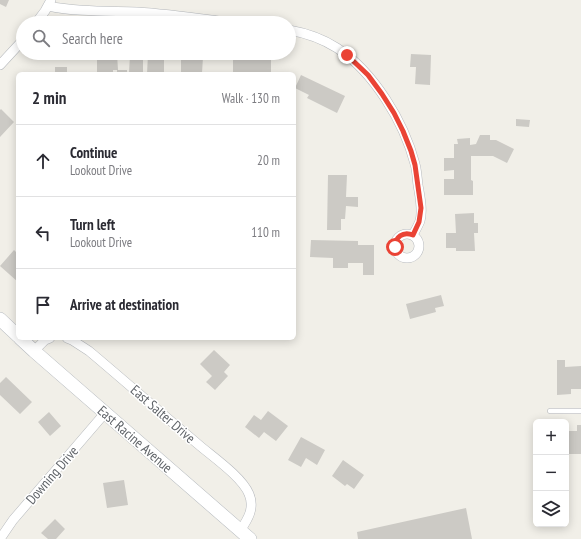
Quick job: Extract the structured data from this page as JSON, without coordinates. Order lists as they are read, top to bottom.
{
  "streets": {
    "main road": ["East Racine Avenue"],
    "street": ["East Salter Drive", "Downing Drive"]
  },
  "crossings": [
    ["East Salter Drive", "East Racine Avenue"],
    ["East Racine Avenue", "Downing Drive"]
  ],
  "page": {
    "search": "Search here",
    "heading": ["2 min", "Walk · 130 m"],
    "list": [
      ["Continue", "Lookout Drive", "20 m"],
      ["Turn left", "Lookout Drive", "110 m"],
      "Arrive at destination"
    ],
    "map_buttons": ["+", "−"]
  }
}
